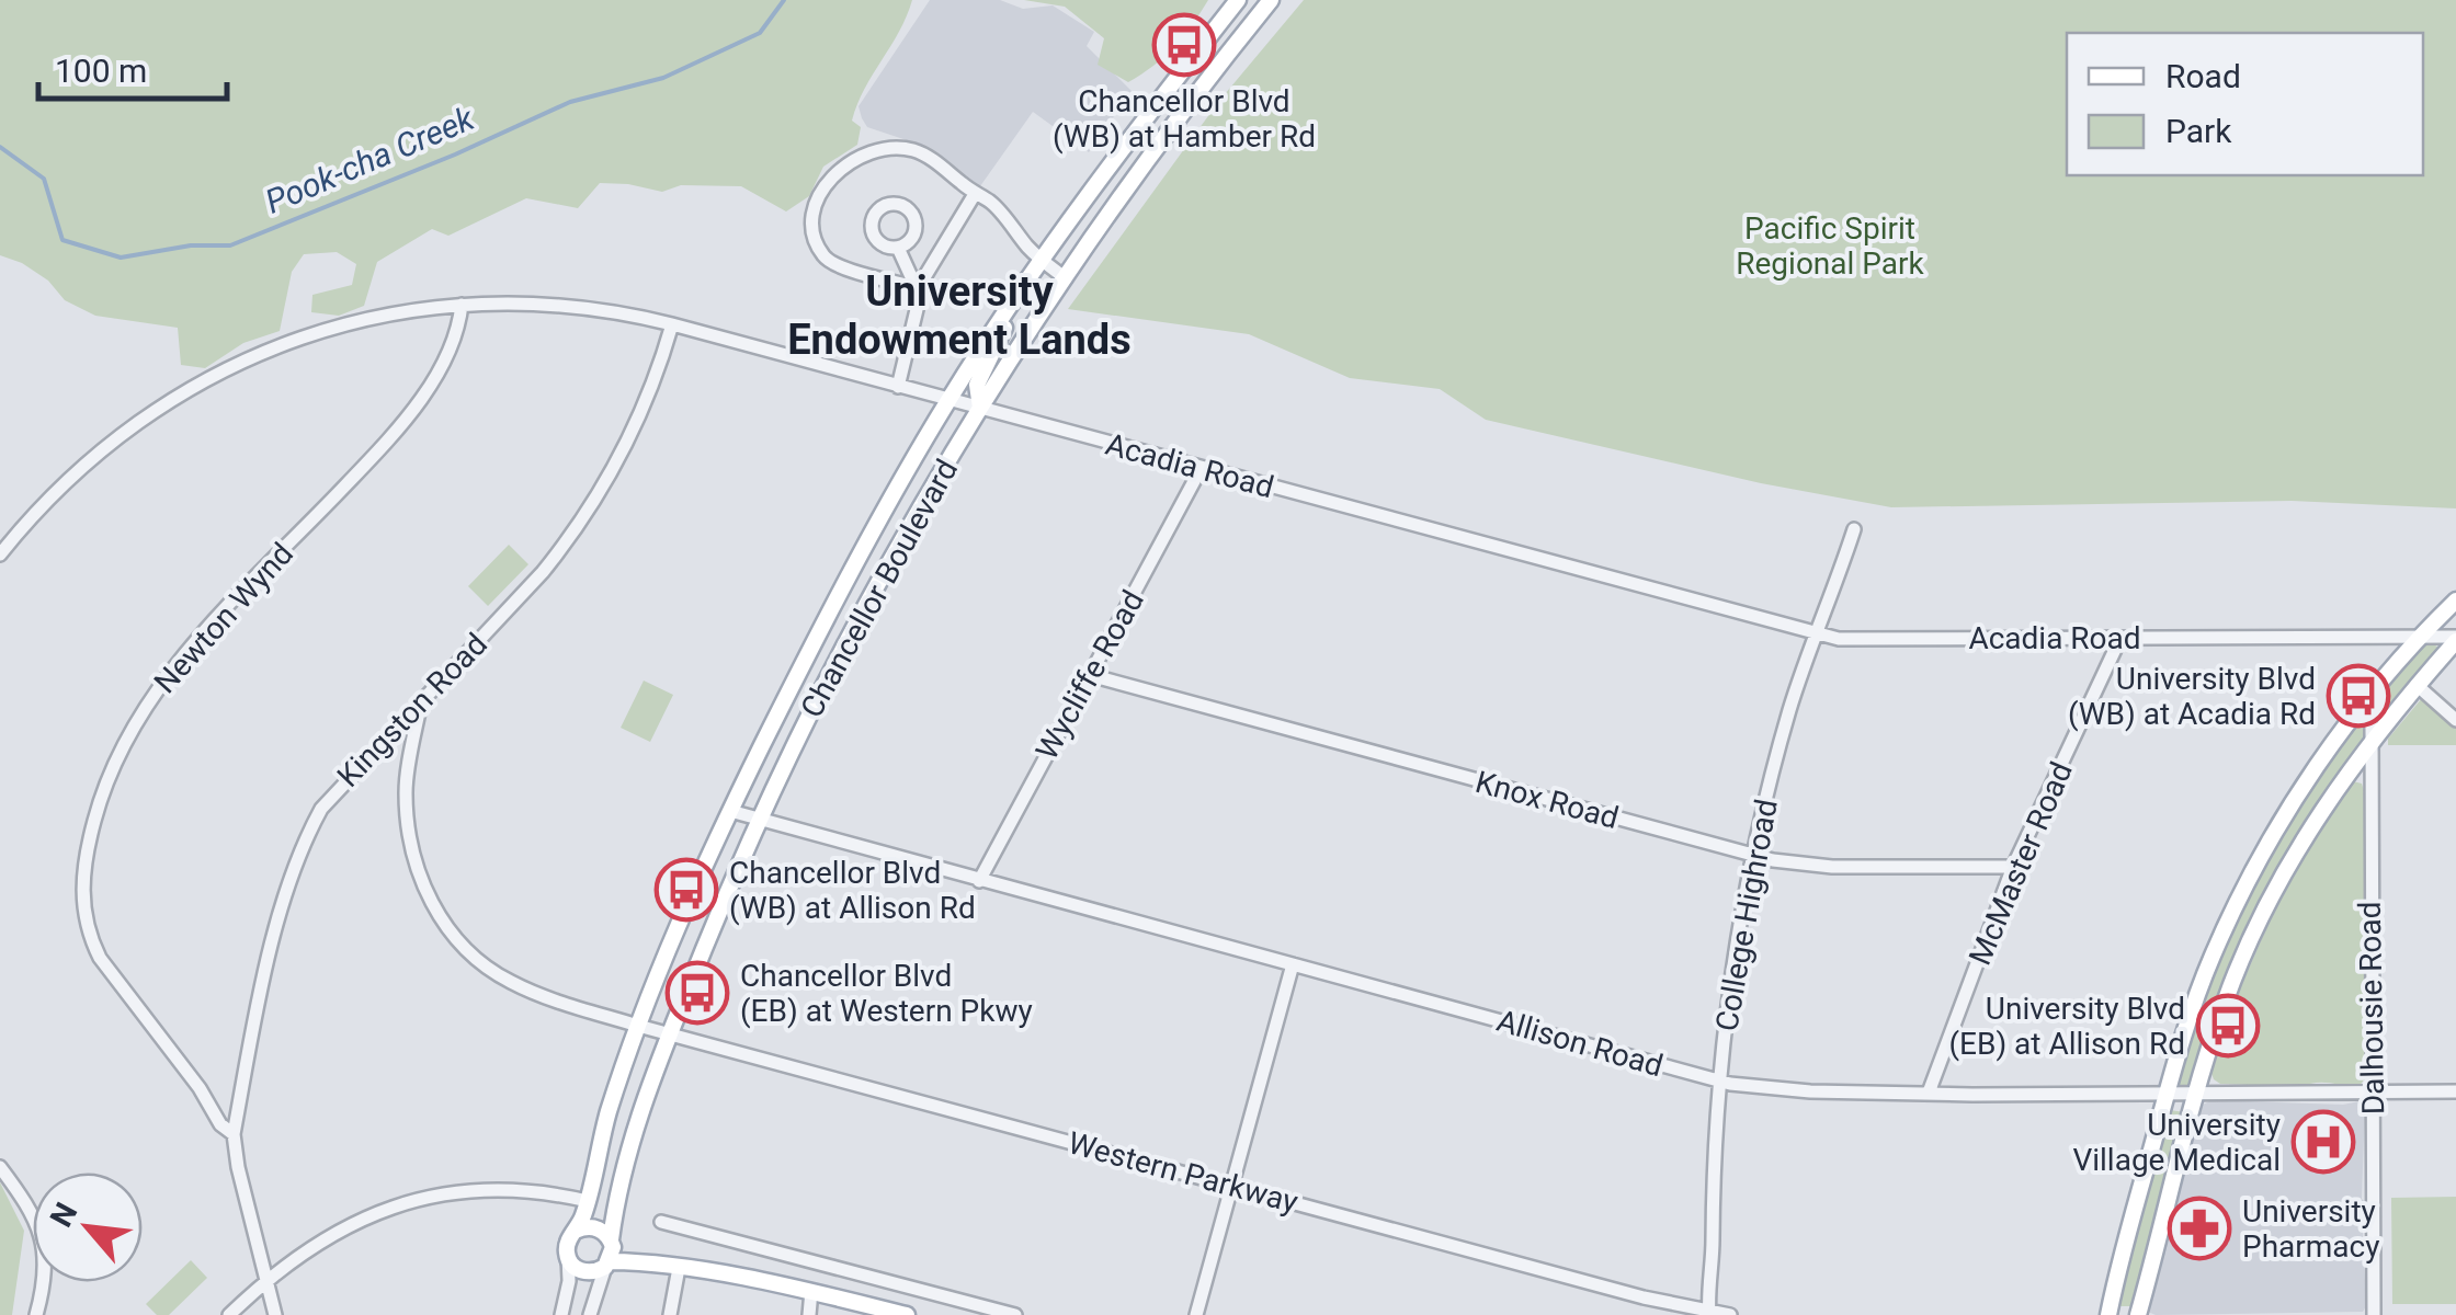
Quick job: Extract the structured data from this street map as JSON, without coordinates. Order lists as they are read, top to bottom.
{
  "streets": {
    "main road": ["Chancellor Boulevard"],
    "street": [
      "Acadia Road",
      "Newton Wynd",
      "Wycliffe Road",
      "Kingston Road",
      "Knox Road",
      "McMaster Road",
      "College Highroad",
      "Dalhousie Road",
      "Allison Road",
      "Western Parkway"
    ]
  },
  "crossings": [
    ["Acadia Road", "Chancellor Boulevard"],
    ["Acadia Road", "Newton Wynd"],
    ["Acadia Road", "Wycliffe Road"],
    ["Acadia Road", "Kingston Road"],
    ["Acadia Road", "McMaster Road"],
    ["Acadia Road", "College Highroad"],
    ["Chancellor Boulevard", "Allison Road"],
    ["Chancellor Boulevard", "Western Parkway"],
    ["Newton Wynd", "Kingston Road"],
    ["Wycliffe Road", "Knox Road"],
    ["Wycliffe Road", "Allison Road"],
    ["Kingston Road", "Western Parkway"],
    ["Knox Road", "McMaster Road"],
    ["Knox Road", "College Highroad"],
    ["McMaster Road", "Allison Road"],
    ["College Highroad", "Allison Road"],
    ["College Highroad", "Western Parkway"],
    ["Dalhousie Road", "Allison Road"]
  ],
  "districts": ["University Endowment Lands"],
  "water": ["Pook-cha Creek"],
  "parks": ["Pacific Spirit Regional Park"],
  "places": {
    "bus stop": [
      "Chancellor Blvd (WB) at Hamber Rd",
      "University Blvd (WB) at Acadia Rd",
      "Chancellor Blvd (WB) at Allison Rd",
      "Chancellor Blvd (EB) at Western Pkwy",
      "University Blvd (EB) at Allison Rd"
    ],
    "hospital": ["University Village Medical"],
    "pharmacy": ["University Pharmacy"]
  },
  "legend": ["Road", "Park"],
  "scale_bar": "100 m",
  "north": "top left"
}
